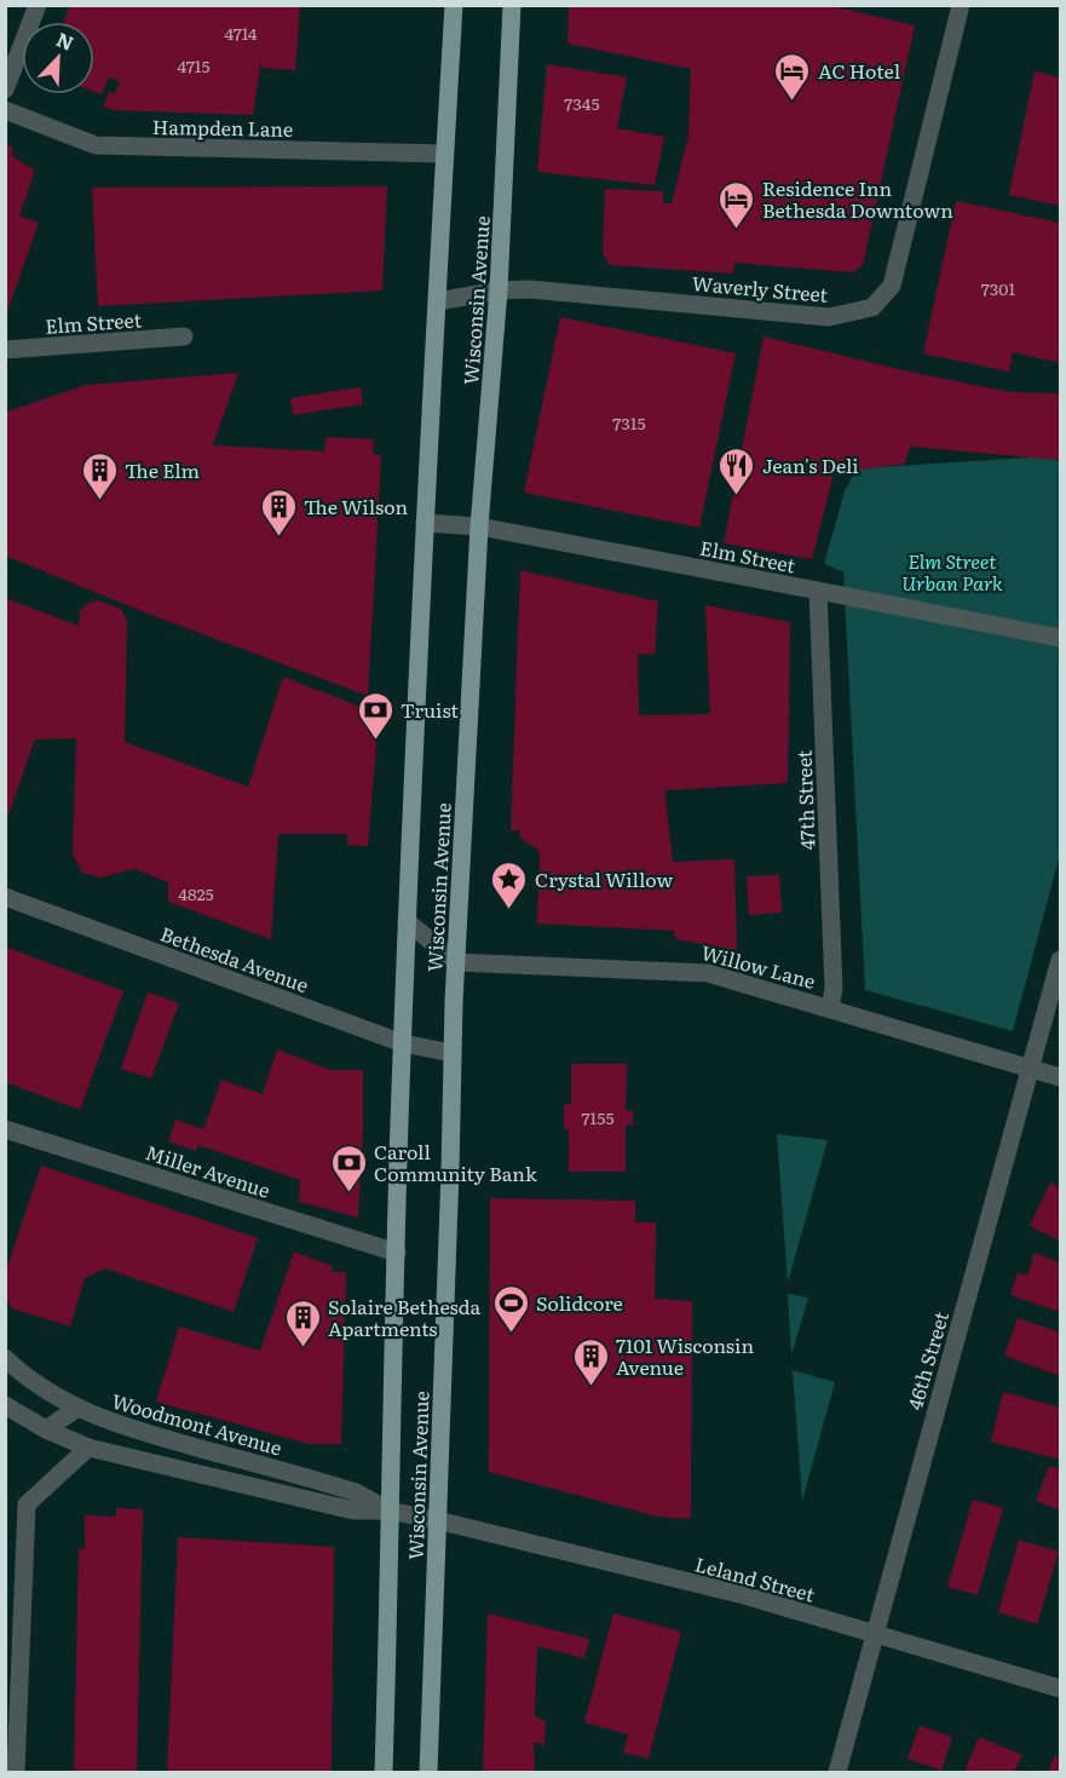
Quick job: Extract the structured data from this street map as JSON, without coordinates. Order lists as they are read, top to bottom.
{
  "streets": {
    "main road": ["Wisconsin Avenue"],
    "street": [
      "Hampden Lane",
      "Waverly Street",
      "Elm Street",
      "47th Street",
      "Bethesda Avenue",
      "Willow Lane",
      "Miller Avenue",
      "46th Street",
      "Woodmont Avenue",
      "Leland Street"
    ]
  },
  "crossings": [
    ["Hampden Lane", "Wisconsin Avenue"],
    ["Waverly Street", "Wisconsin Avenue"],
    ["Wisconsin Avenue", "Elm Street"],
    ["Wisconsin Avenue", "Bethesda Avenue"],
    ["Wisconsin Avenue", "Willow Lane"],
    ["Wisconsin Avenue", "Miller Avenue"],
    ["Wisconsin Avenue", "Woodmont Avenue"],
    ["Wisconsin Avenue", "Leland Street"],
    ["Elm Street", "47th Street"],
    ["47th Street", "Willow Lane"],
    ["Willow Lane", "46th Street"],
    ["46th Street", "Leland Street"],
    ["Woodmont Avenue", "Leland Street"]
  ],
  "parks": ["Elm Street Urban Park"],
  "places": {
    "hotel": ["AC Hotel", "Residence Inn Bethesda Downtown"],
    "restaurant": ["Jean's Deli"],
    "building": [
      "The Elm",
      "The Wilson",
      "Solaire Bethesda Apartments",
      "7101 Wisconsin Avenue"
    ],
    "bank": ["Truist", "Caroll Community Bank"],
    "place": ["Crystal Willow"],
    "sports": ["Solidcore"]
  },
  "house_numbers": [
    "4714",
    "4715",
    "7345",
    "7301",
    "7315",
    "4825",
    "7155"
  ],
  "north": "top right"
}
